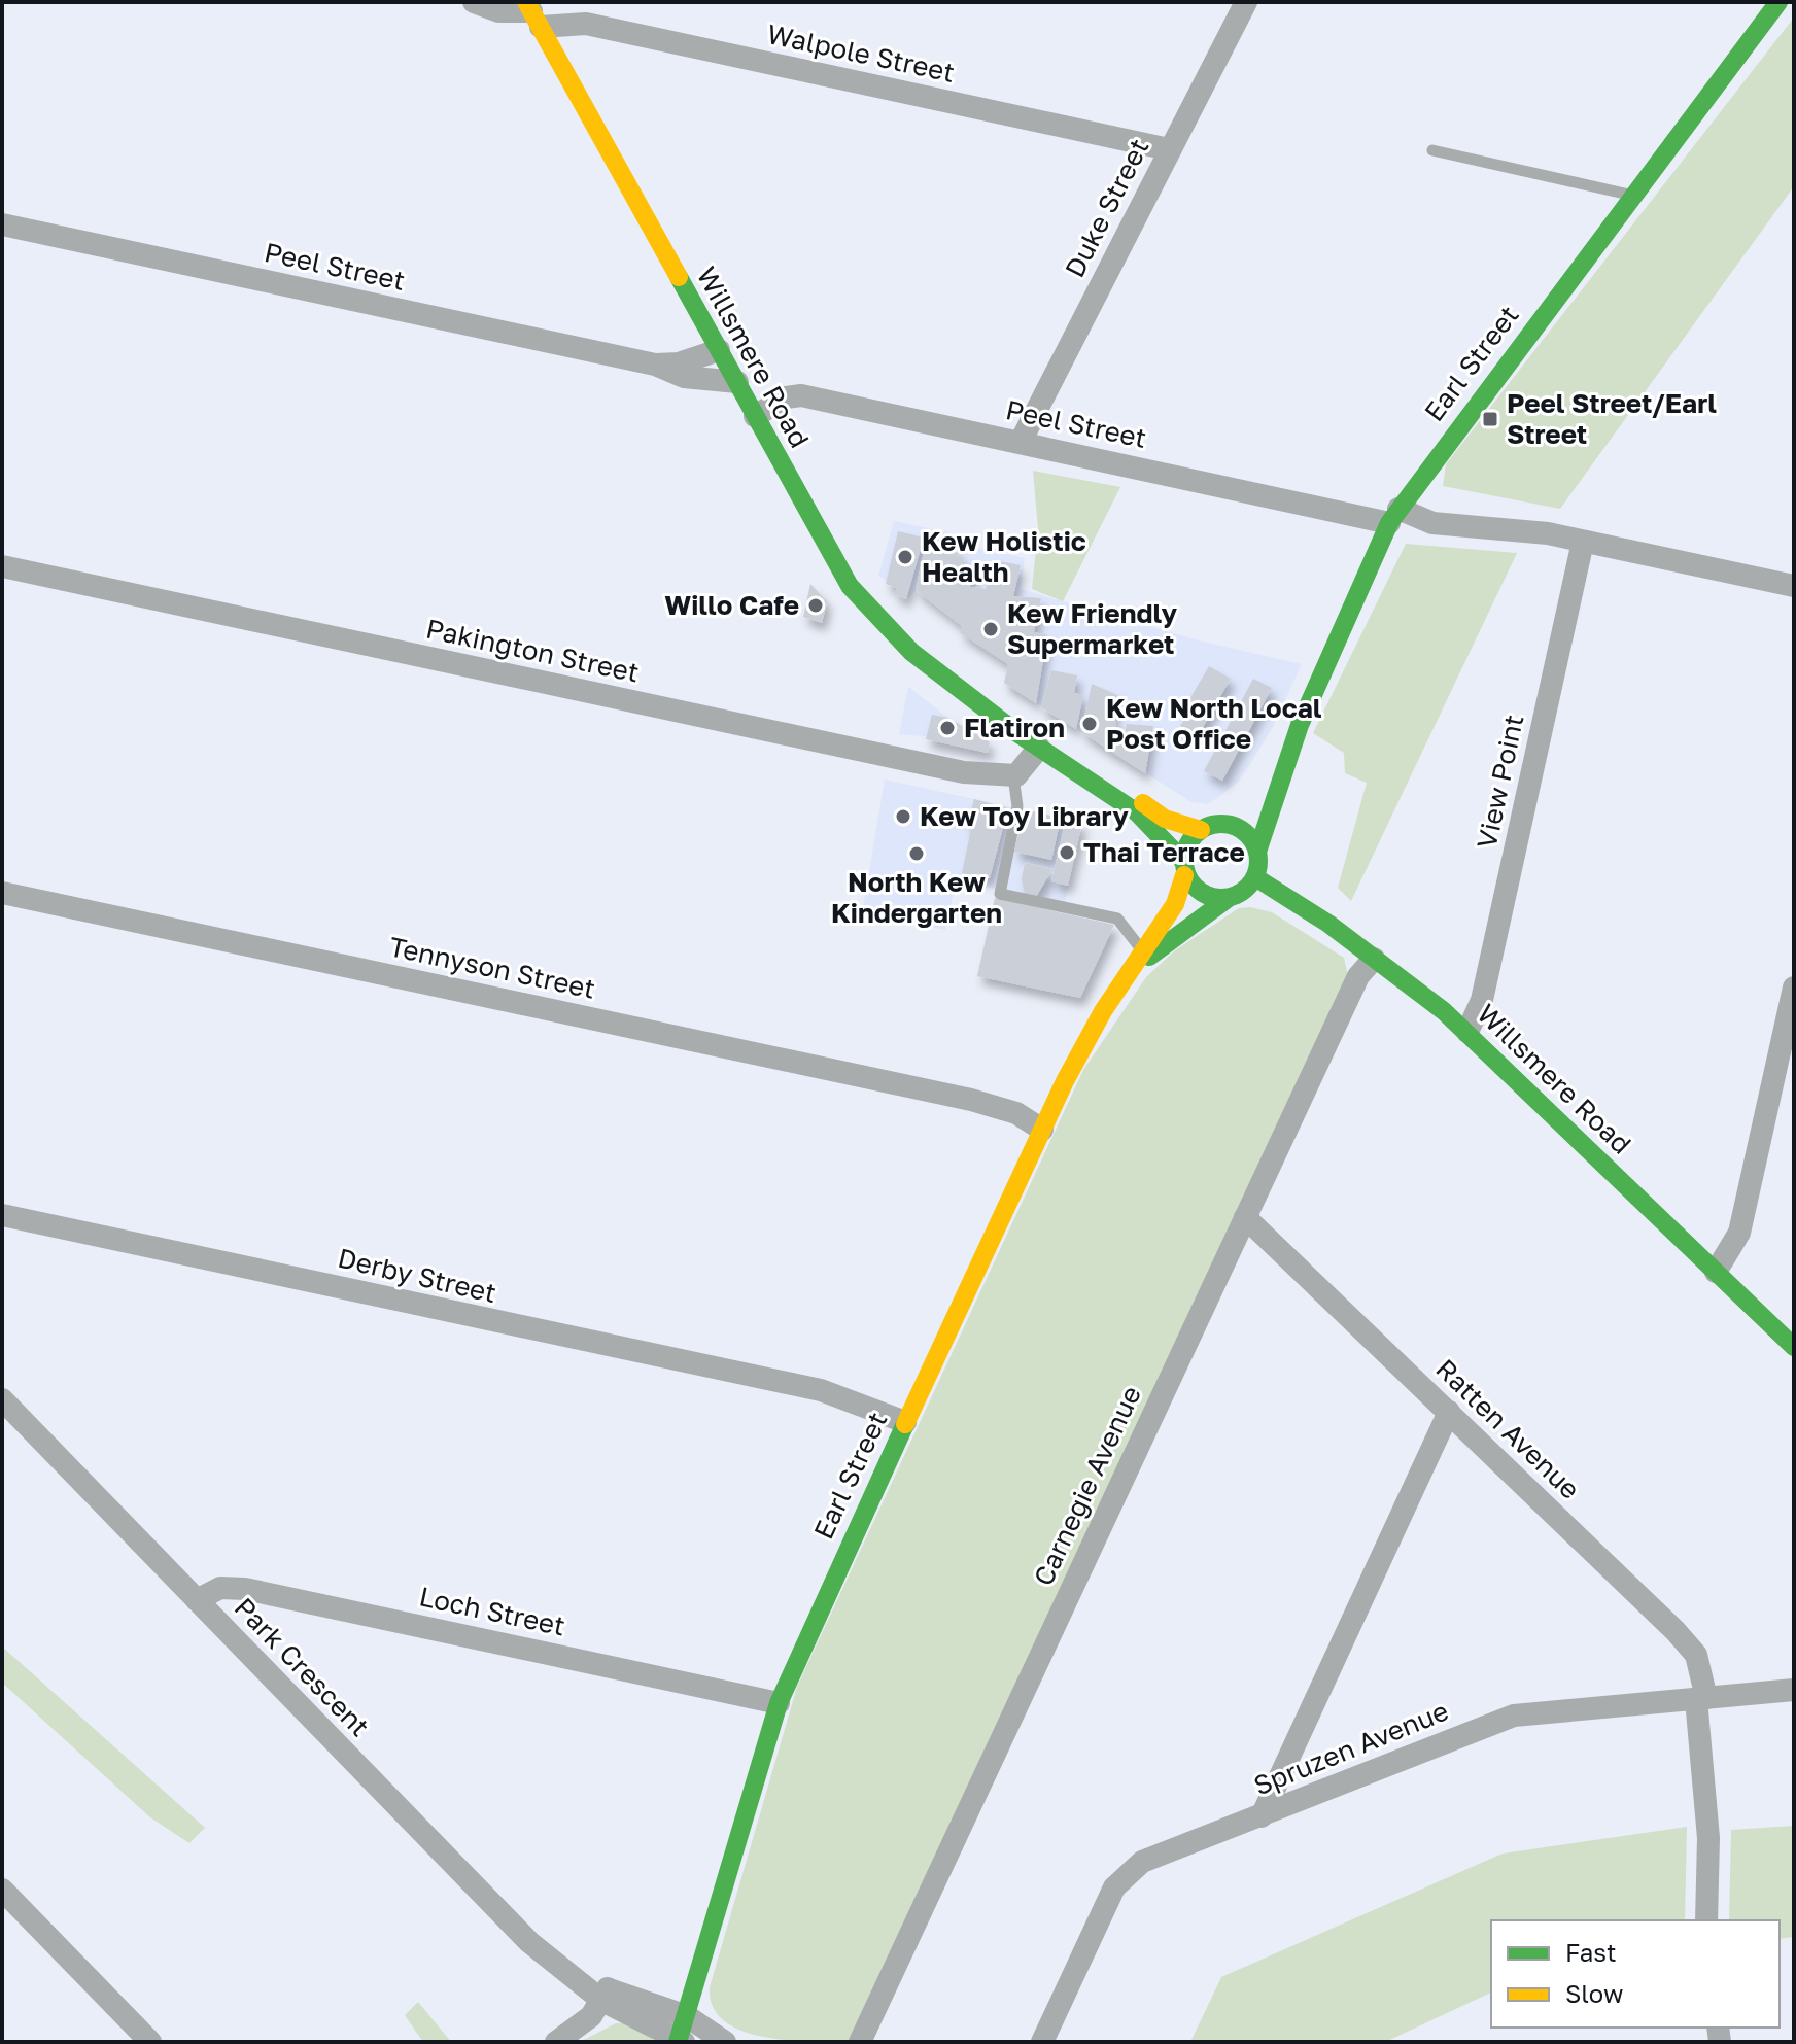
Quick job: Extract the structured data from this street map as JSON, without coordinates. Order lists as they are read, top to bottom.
{
  "streets": {
    "main road": ["Willsmere Road", "Earl Street"],
    "street": [
      "Walpole Street",
      "Duke Street",
      "Peel Street",
      "Pakington Street",
      "View Point",
      "Tennyson Street",
      "Derby Street",
      "Ratten Avenue",
      "Carnegie Avenue",
      "Loch Street",
      "Park Crescent",
      "Spruzen Avenue"
    ]
  },
  "crossings": [
    ["Walpole Street", "Duke Street"],
    ["Walpole Street", "Willsmere Road"],
    ["Duke Street", "Peel Street"],
    ["Peel Street", "Willsmere Road"],
    ["Peel Street", "Earl Street"],
    ["Peel Street", "View Point"],
    ["Willsmere Road", "Earl Street"],
    ["Willsmere Road", "View Point"],
    ["Willsmere Road", "Carnegie Avenue"],
    ["Earl Street", "Tennyson Street"],
    ["Earl Street", "Derby Street"],
    ["Earl Street", "Loch Street"],
    ["Earl Street", "Park Crescent"],
    ["Ratten Avenue", "Carnegie Avenue"],
    ["Ratten Avenue", "Spruzen Avenue"],
    ["Loch Street", "Park Crescent"]
  ],
  "places": {
    "transit": ["Peel Street/Earl Street"],
    "other": [
      "Kew Holistic Health",
      "Willo Cafe",
      "Kew Friendly Supermarket",
      "Kew North Local Post Office",
      "Flatiron",
      "Kew Toy Library",
      "Thai Terrace",
      "North Kew Kindergarten"
    ]
  },
  "legend": ["Fast", "Slow"]
}
